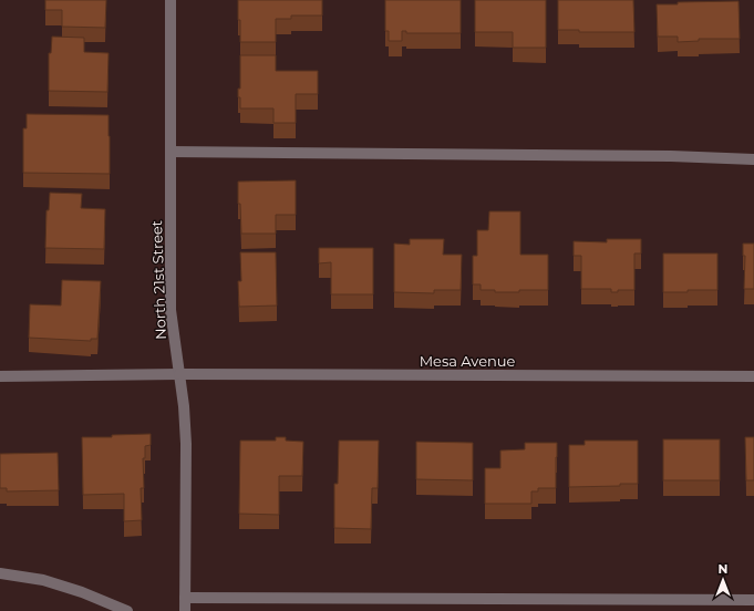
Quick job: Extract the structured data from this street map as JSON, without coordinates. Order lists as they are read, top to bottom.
{
  "streets": {
    "street": ["North 21st Street", "Mesa Avenue"]
  },
  "crossings": [
    ["North 21st Street", "Mesa Avenue"]
  ],
  "north": "top"
}
